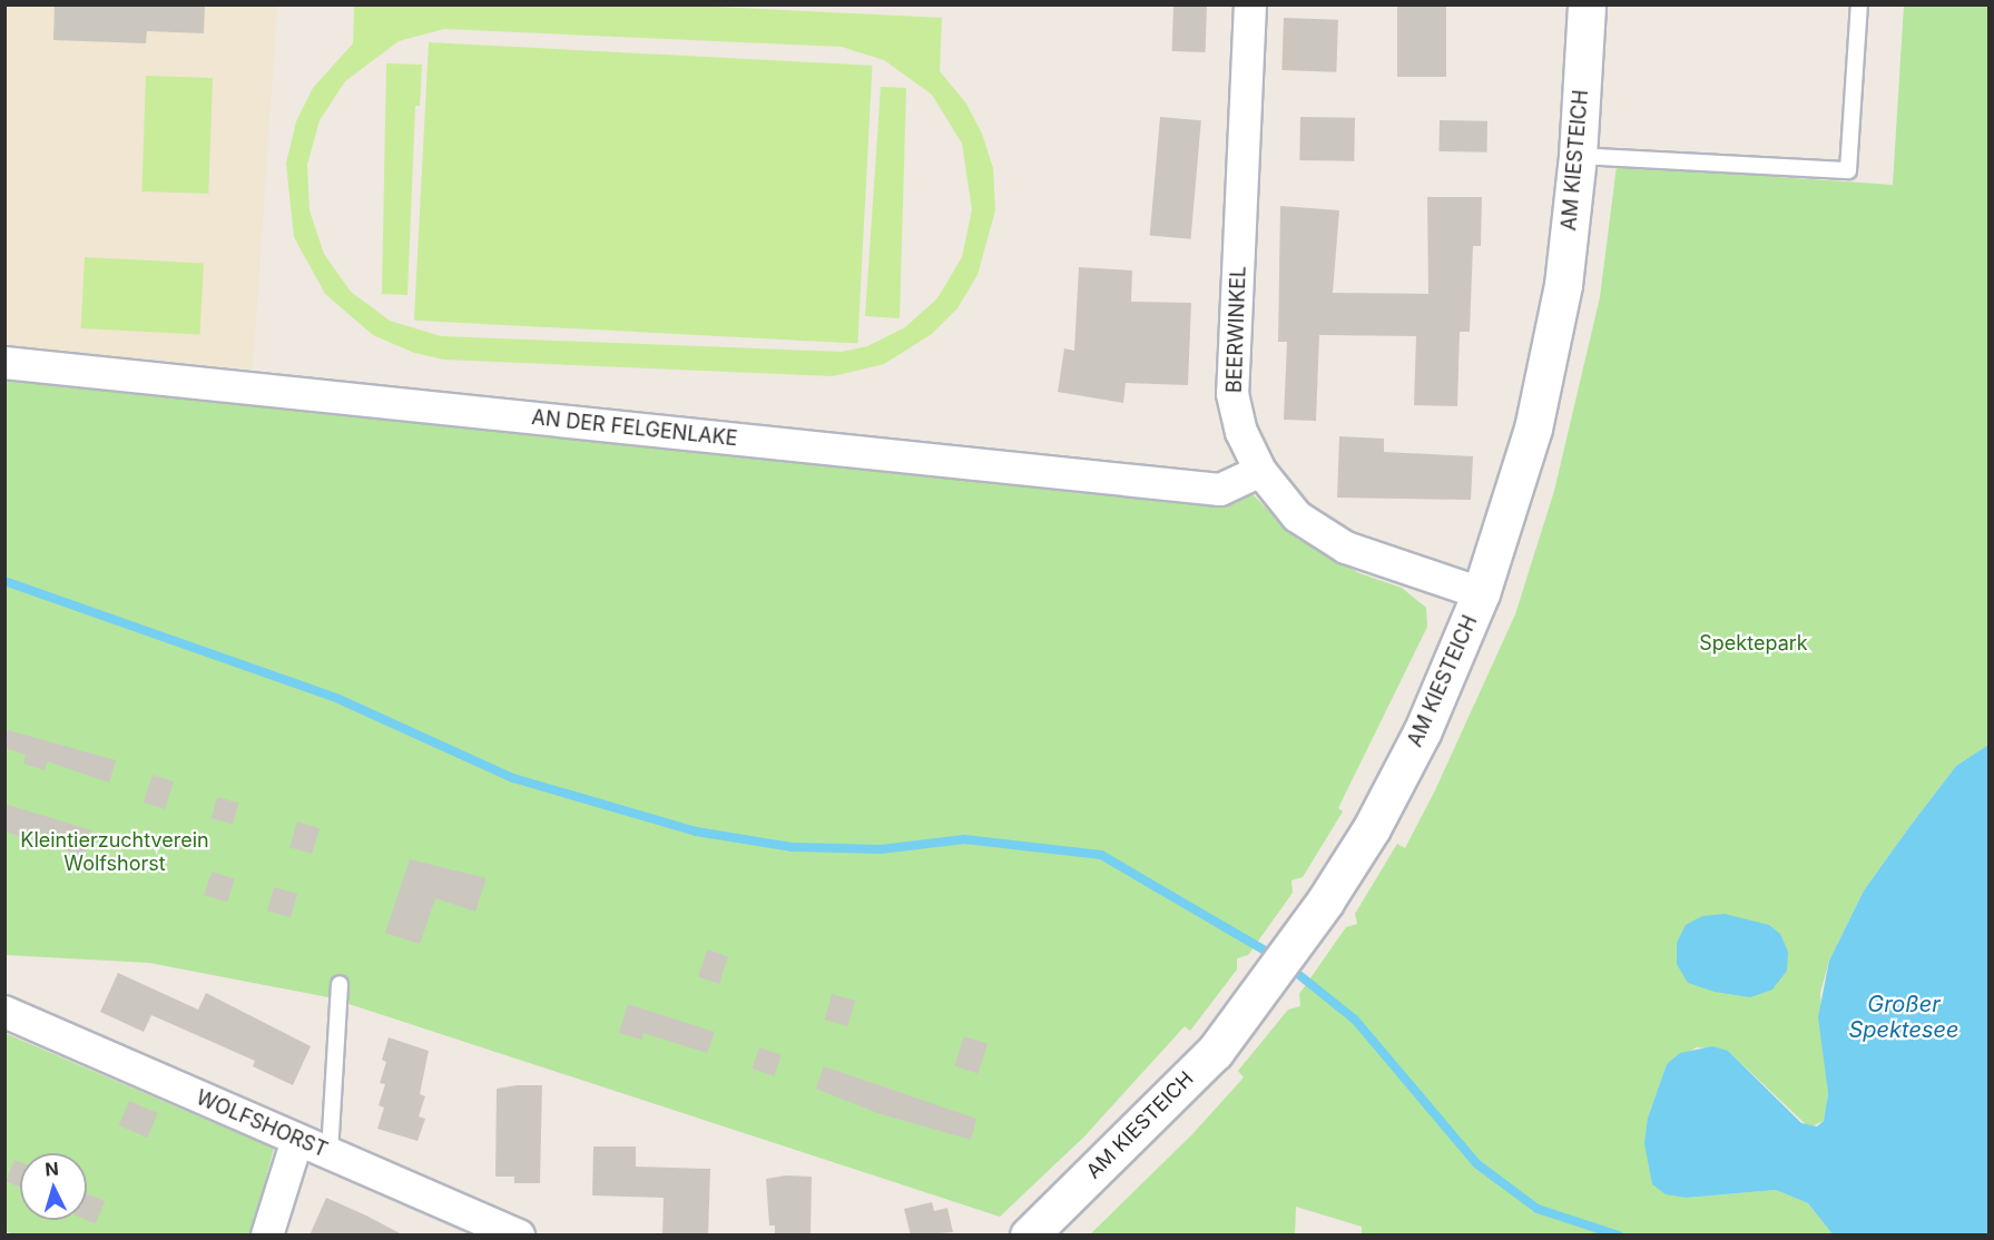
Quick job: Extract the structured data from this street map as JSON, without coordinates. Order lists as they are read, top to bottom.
{
  "streets": {
    "street": [
      "AM KIESTEICH",
      "BEERWINKEL",
      "AN DER FELGENLAKE",
      "WOLFSHORST"
    ]
  },
  "crossings": [
    ["AM KIESTEICH", "BEERWINKEL"],
    ["BEERWINKEL", "AN DER FELGENLAKE"]
  ],
  "water": ["Großer Spektesee"],
  "parks": ["Spektepark", "Kleintierzuchtverein Wolfshorst"],
  "north": "top"
}
